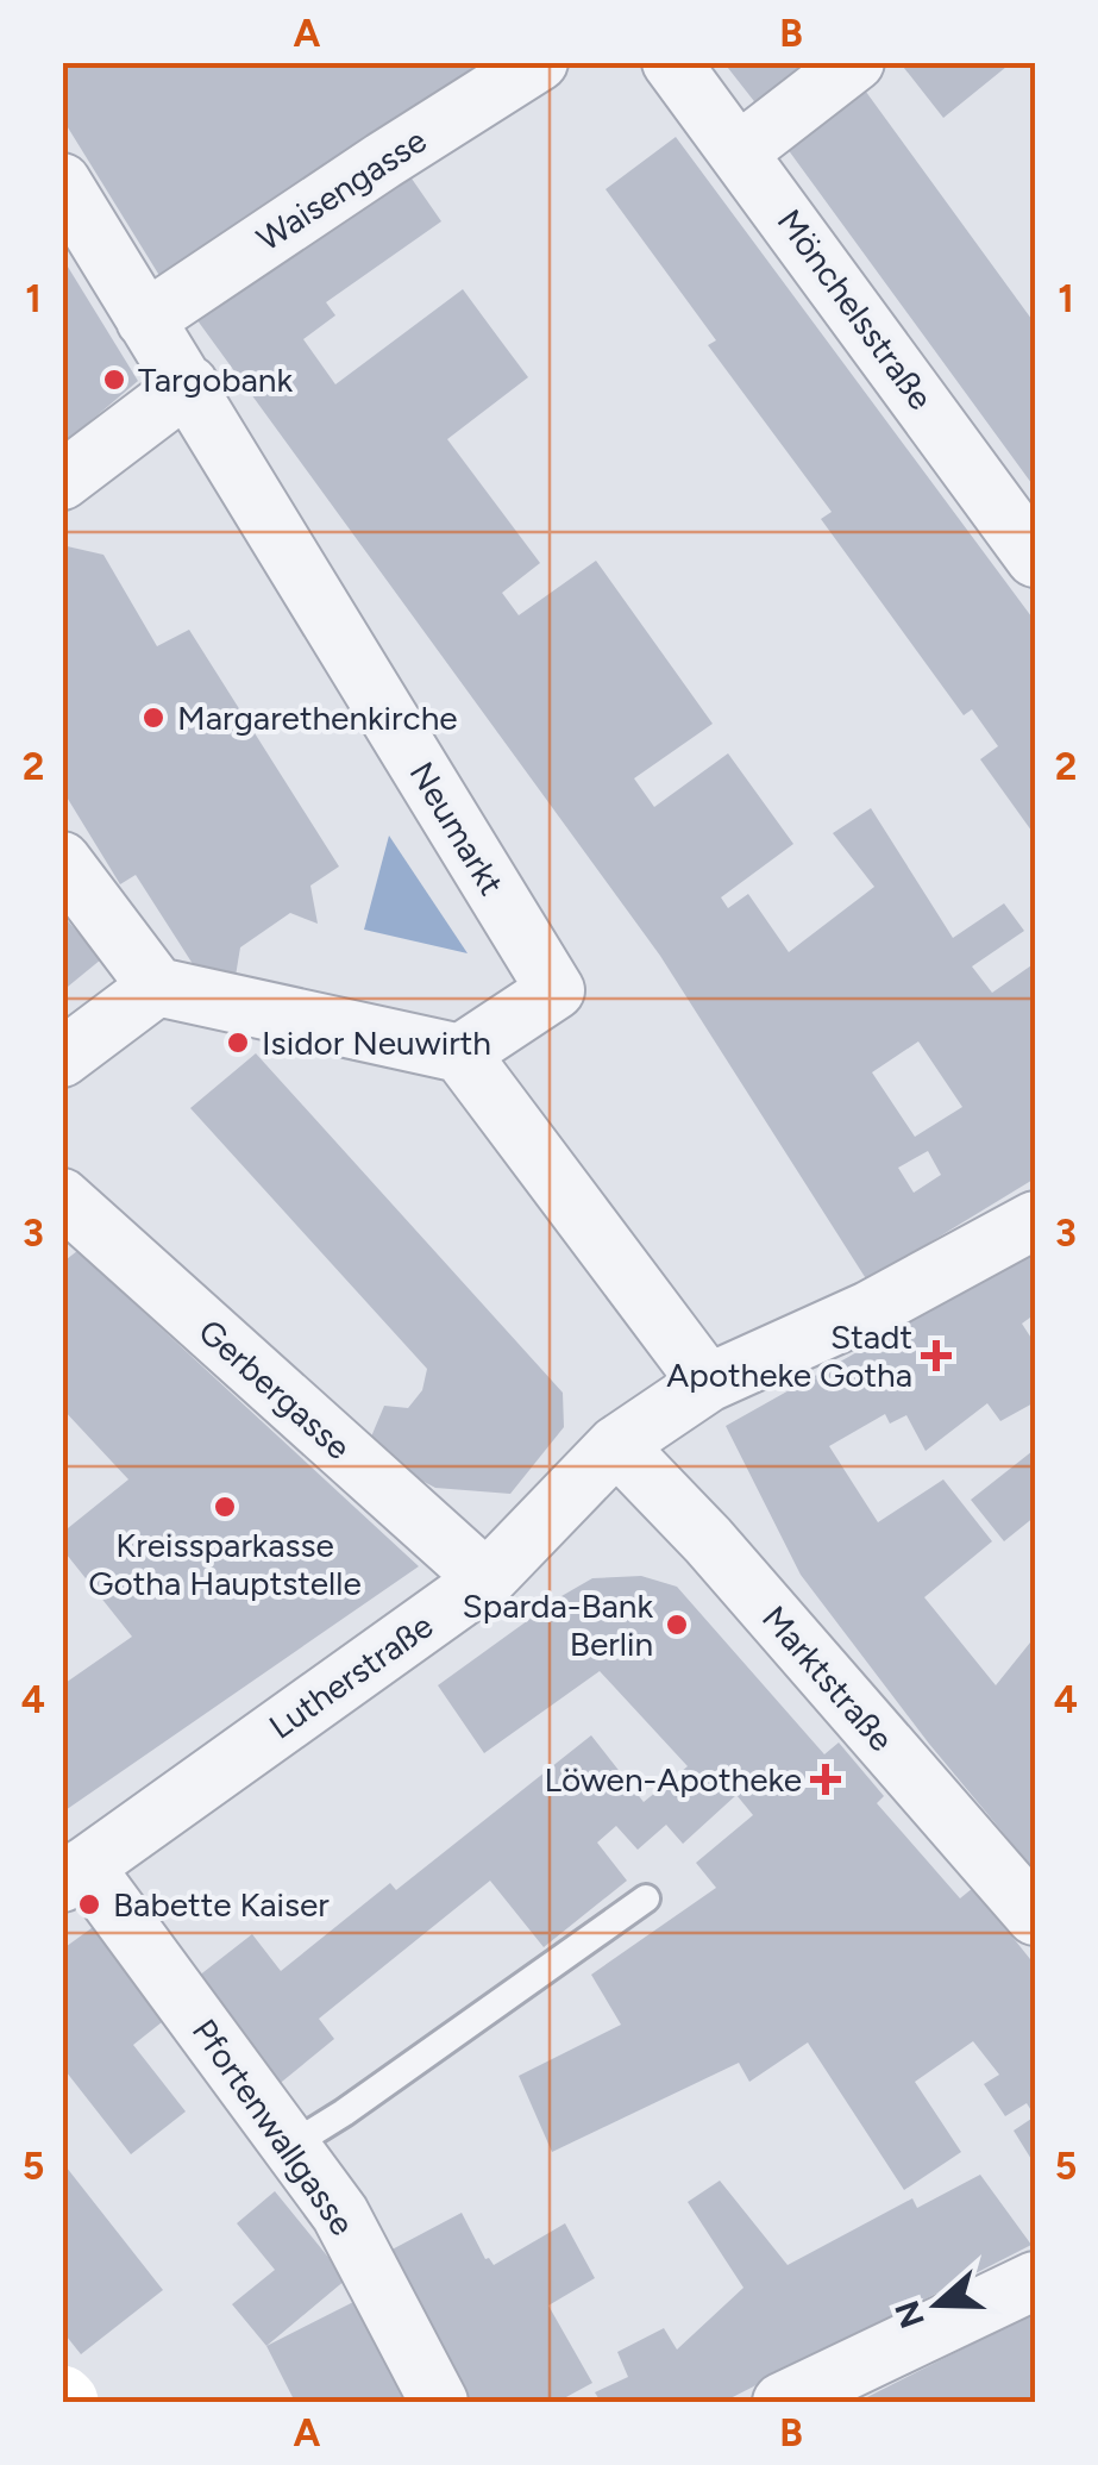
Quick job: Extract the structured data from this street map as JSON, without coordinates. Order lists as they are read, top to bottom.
{
  "streets": {
    "street": [
      "Waisengasse",
      "Mönchelsstraße",
      "Neumarkt",
      "Gerbergasse",
      "Lutherstraße",
      "Marktstraße",
      "Pfortenwallgasse"
    ]
  },
  "crossings": [
    ["Gerbergasse", "Lutherstraße"],
    ["Lutherstraße", "Marktstraße"],
    ["Lutherstraße", "Pfortenwallgasse"]
  ],
  "places": {
    "other": [
      "Targobank",
      "Margarethenkirche",
      "Isidor Neuwirth",
      "Kreissparkasse Gotha Hauptstelle",
      "Sparda-Bank Berlin",
      "Babette Kaiser"
    ],
    "health": ["Stadt Apotheke Gotha", "Löwen-Apotheke"]
  },
  "north": "left",
  "grid": {
    "columns": ["A", "B"],
    "rows": [
      "1",
      "2",
      "3",
      "4",
      "5"
    ]
  }
}
